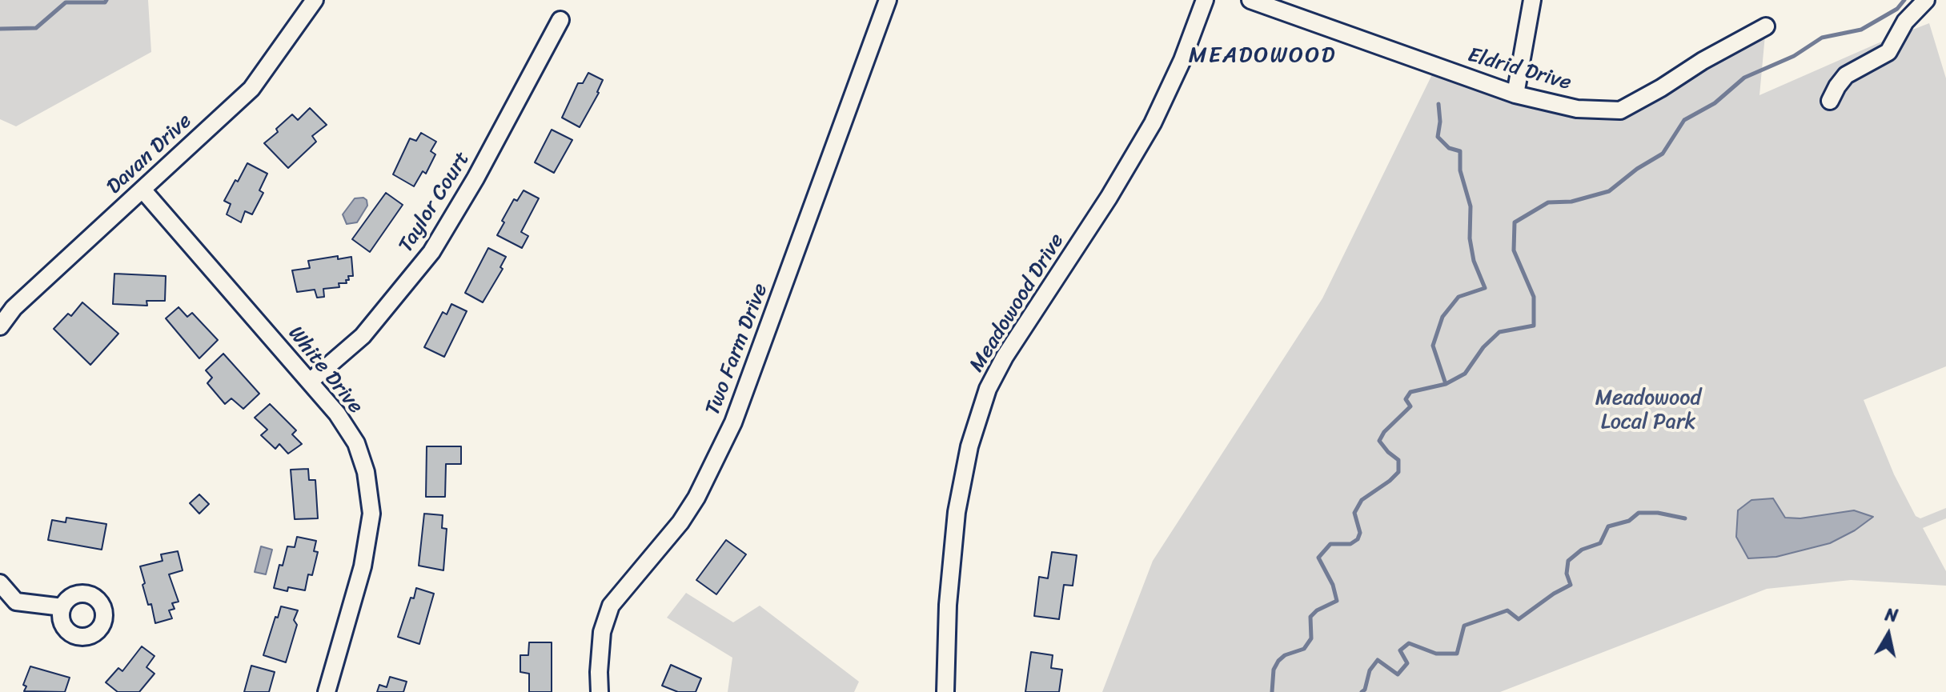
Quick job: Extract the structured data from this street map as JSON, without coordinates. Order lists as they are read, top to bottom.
{
  "streets": {
    "street": [
      "Eldrid Drive",
      "Davan Drive",
      "Taylor Court",
      "Meadowood Drive",
      "Two Farm Drive",
      "White Drive"
    ]
  },
  "crossings": [
    ["Davan Drive", "White Drive"],
    ["Taylor Court", "White Drive"]
  ],
  "districts": ["MEADOWOOD"],
  "parks": ["Meadowood Local Park"],
  "north": "top"
}
